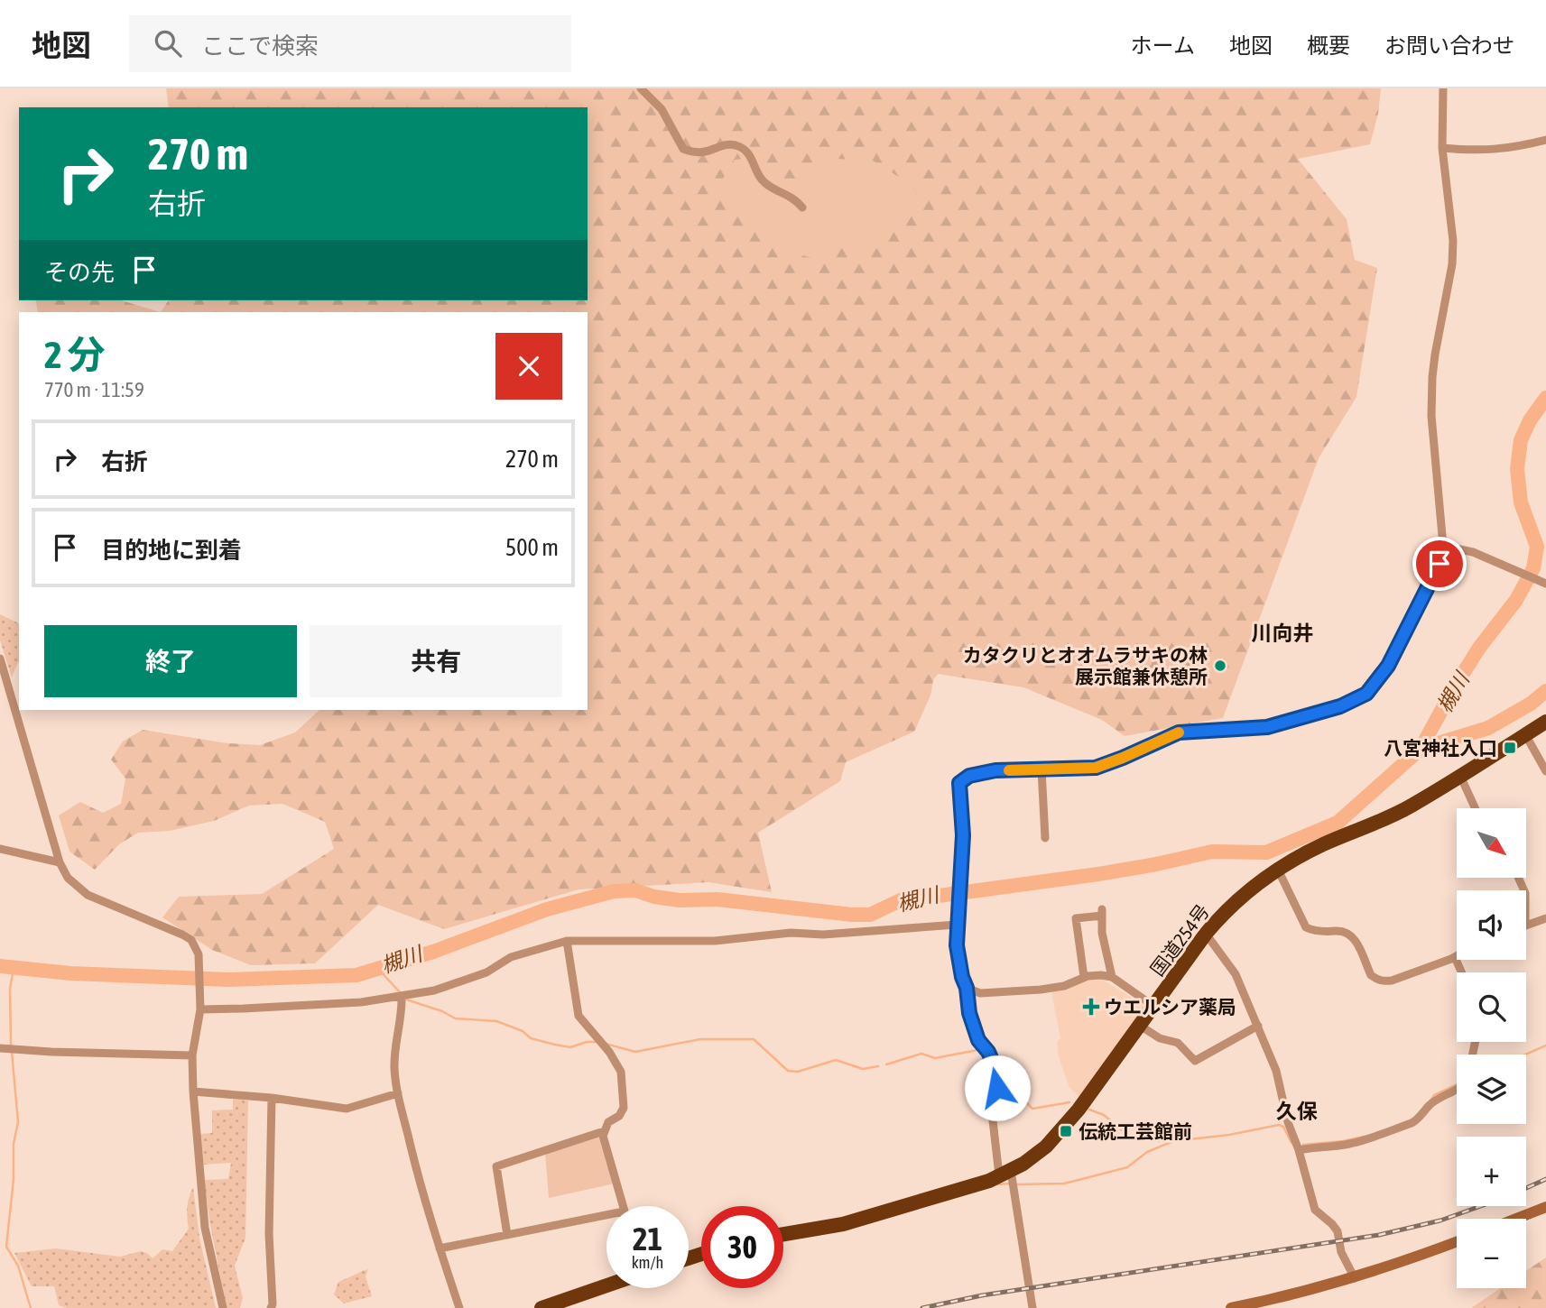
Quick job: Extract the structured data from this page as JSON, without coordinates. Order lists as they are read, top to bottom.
{
  "streets": {
    "highway": ["国道254号"]
  },
  "districts": ["川向井", "久保"],
  "water": ["槻川"],
  "places": {
    "other": ["カタクリとオオムラサキの林 展示館兼休憩所"],
    "transit": ["八宮神社入口", "伝統工芸館前"],
    "health": ["ウエルシア薬局"]
  },
  "north": "bottom right",
  "page": {
    "header": "地図",
    "search": "ここで検索",
    "nav": [
      "ホーム",
      "地図",
      "概要",
      "お問い合わせ"
    ],
    "turn": ["270 m", "右折"],
    "then": "その先",
    "heading": ["2 分", "770 m · 11:59"],
    "list": [
      {
        "name": "右折",
        "value": "270 m"
      },
      {
        "name": "目的地に到着",
        "value": "500 m"
      }
    ],
    "buttons": ["終了", "共有"],
    "map_buttons": ["+", "−"],
    "speed": "21 km/h",
    "limit": "30"
  }
}
